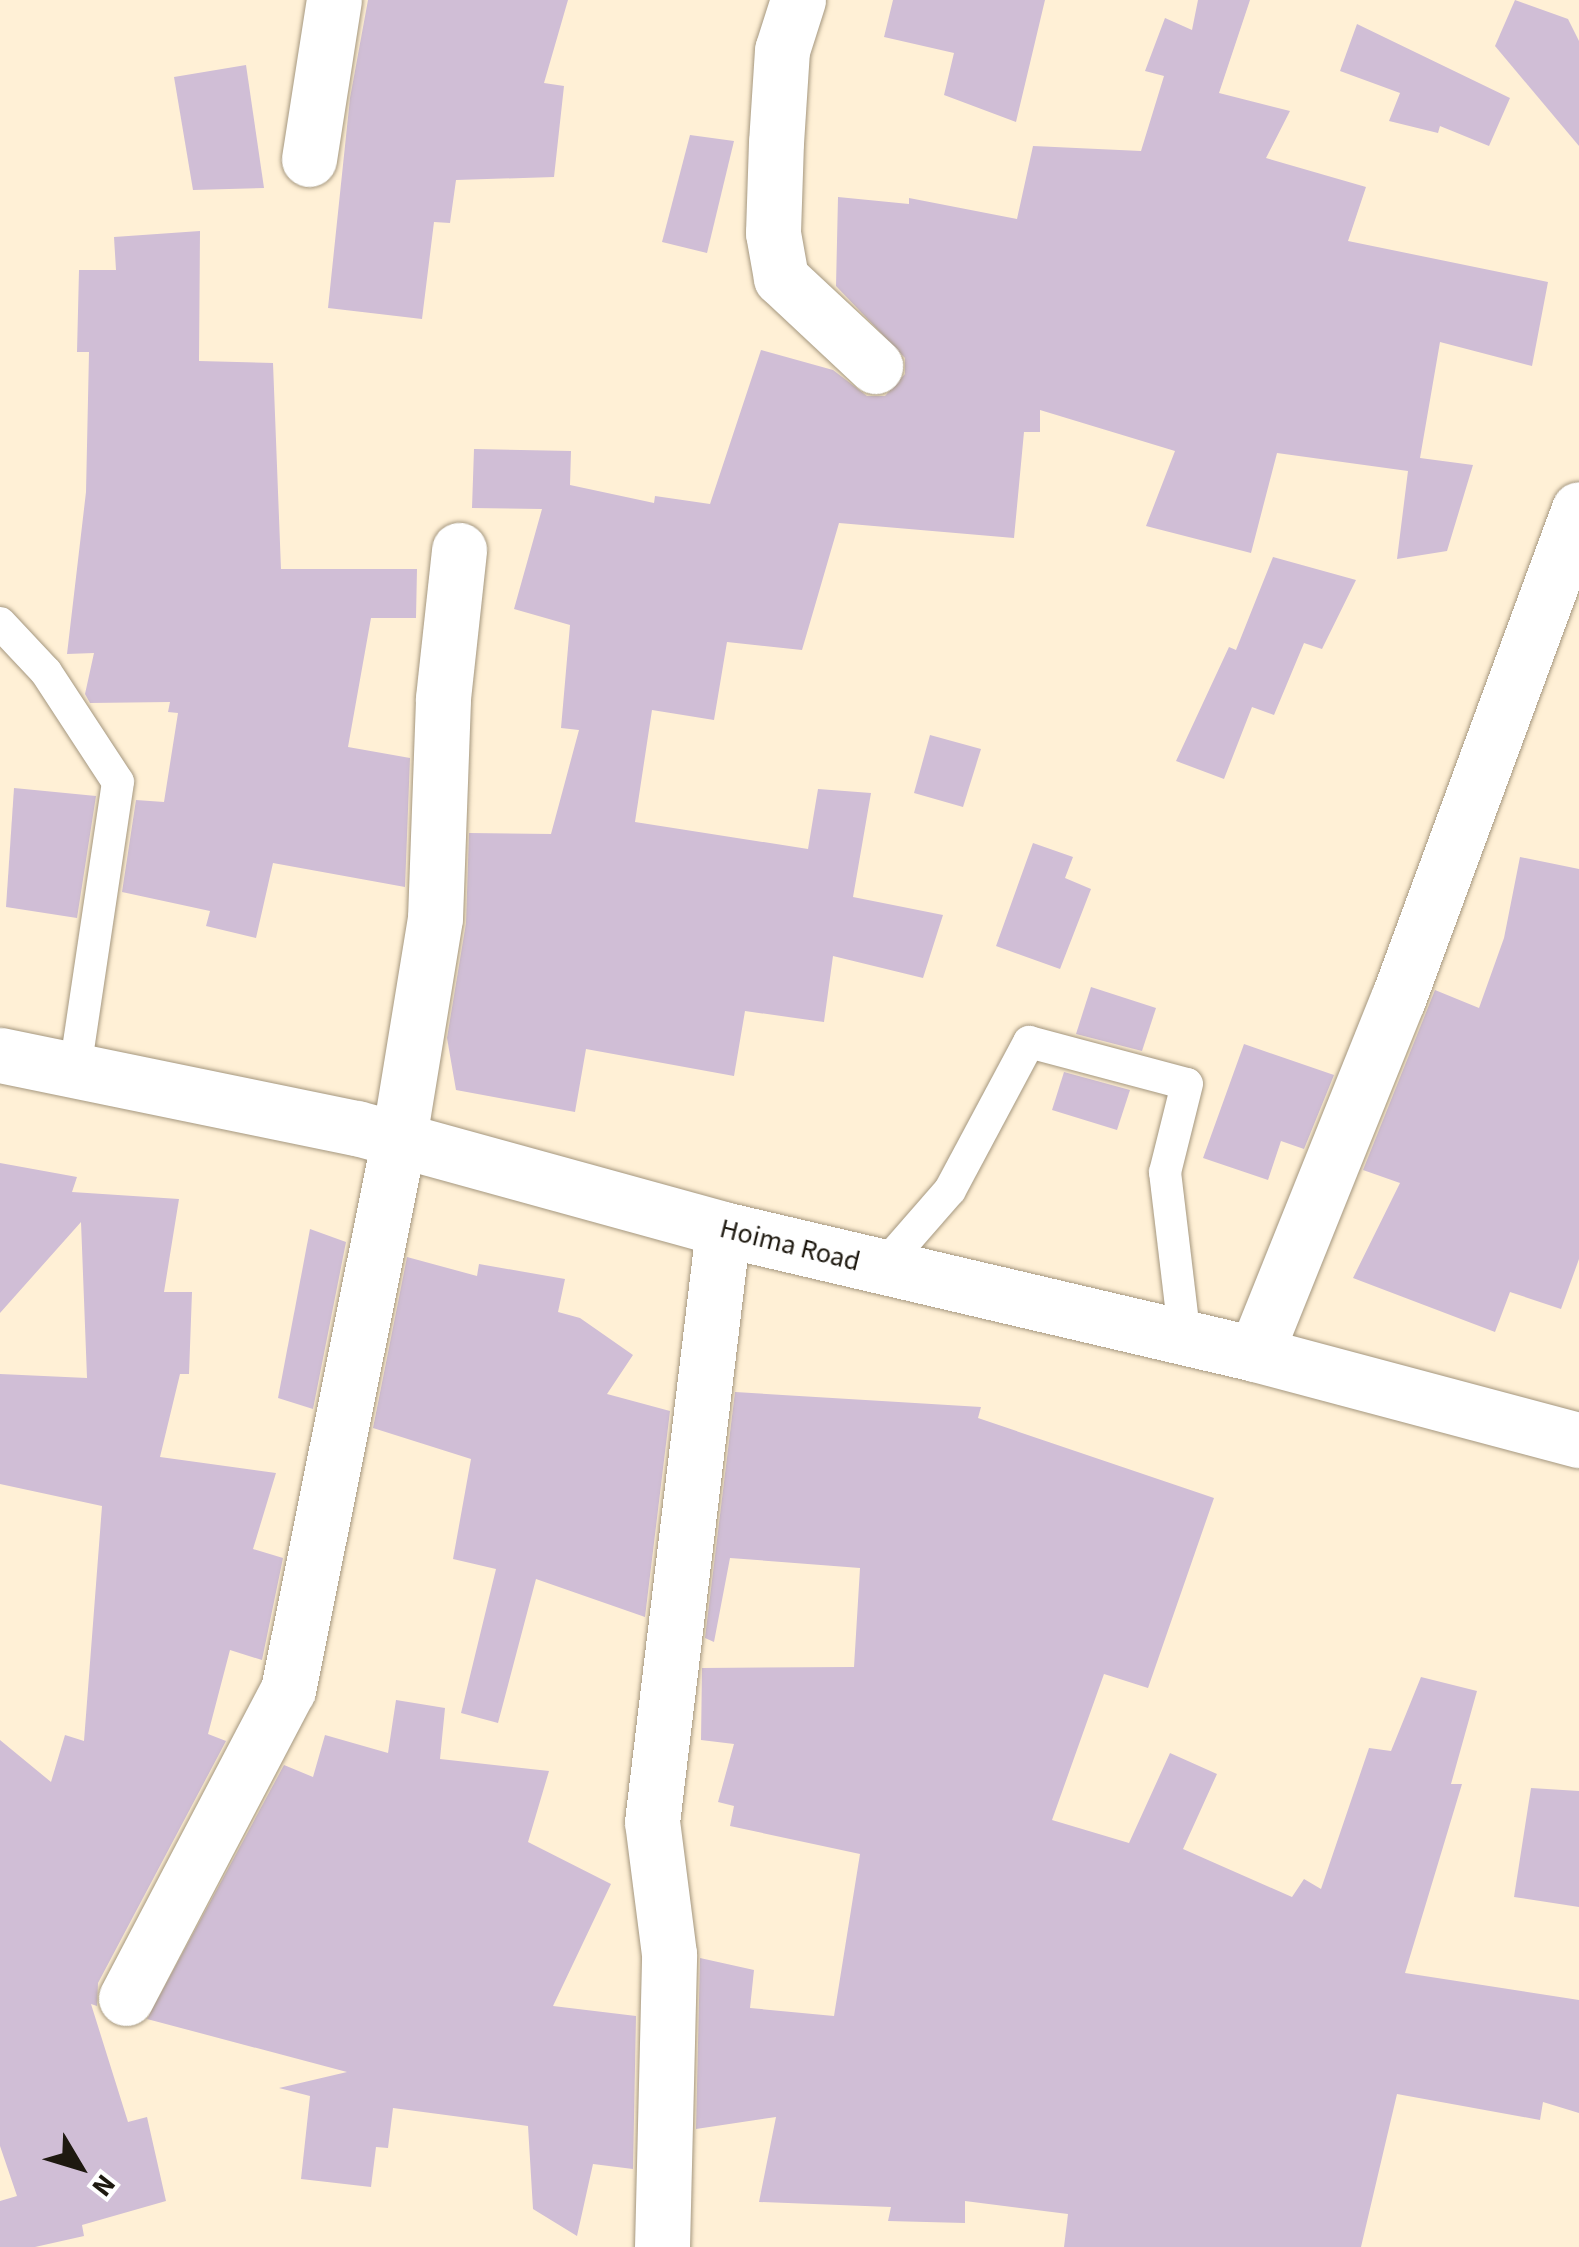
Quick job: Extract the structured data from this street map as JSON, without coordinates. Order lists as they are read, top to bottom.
{
  "streets": {
    "street": ["Hoima Road"]
  },
  "north": "bottom right"
}
